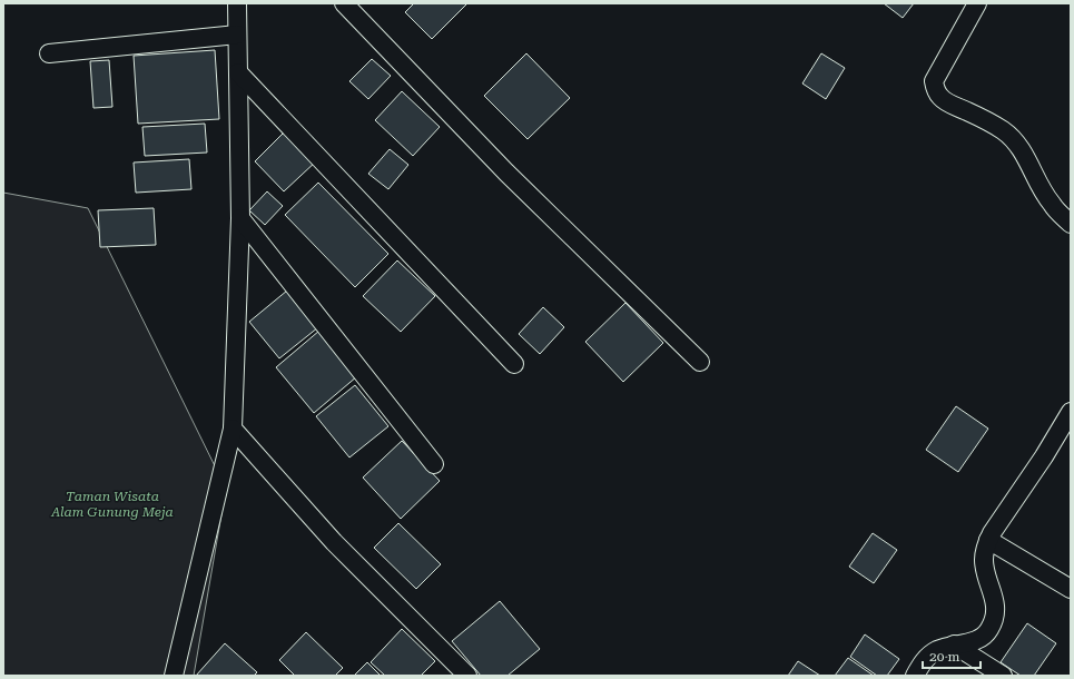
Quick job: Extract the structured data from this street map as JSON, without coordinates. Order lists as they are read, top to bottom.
{
  "parks": ["Taman Wisata Alam Gunung Meja"],
  "scale_bar": "20 m"
}
